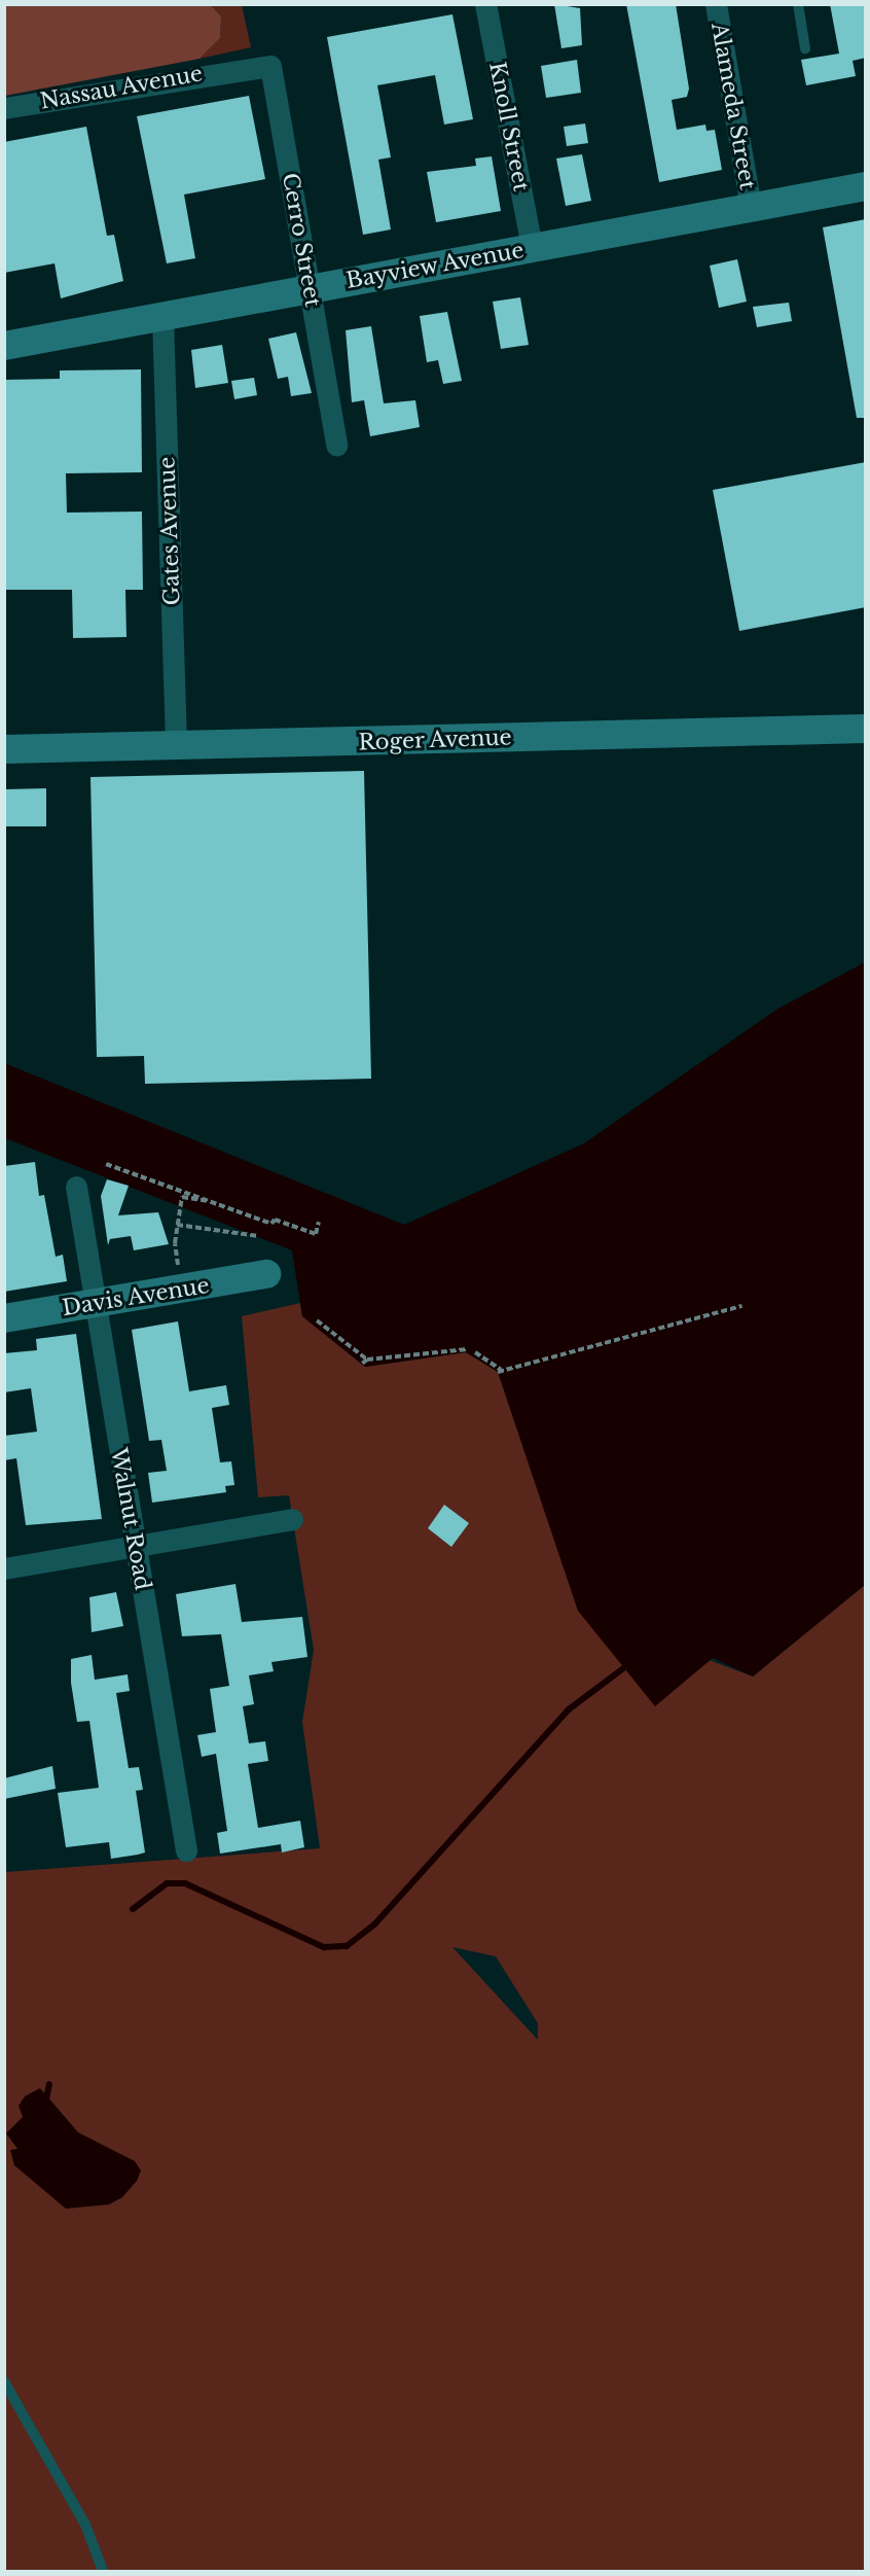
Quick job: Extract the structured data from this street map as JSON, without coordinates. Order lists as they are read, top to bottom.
{
  "streets": {
    "street": [
      "Nassau Avenue",
      "Alameda Street",
      "Knoll Street",
      "Cerro Street",
      "Bayview Avenue",
      "Gates Avenue",
      "Roger Avenue",
      "Davis Avenue",
      "Walnut Road"
    ]
  },
  "crossings": [
    ["Nassau Avenue", "Cerro Street"],
    ["Alameda Street", "Bayview Avenue"],
    ["Knoll Street", "Bayview Avenue"],
    ["Cerro Street", "Bayview Avenue"],
    ["Bayview Avenue", "Gates Avenue"],
    ["Gates Avenue", "Roger Avenue"],
    ["Davis Avenue", "Walnut Road"]
  ]
}
